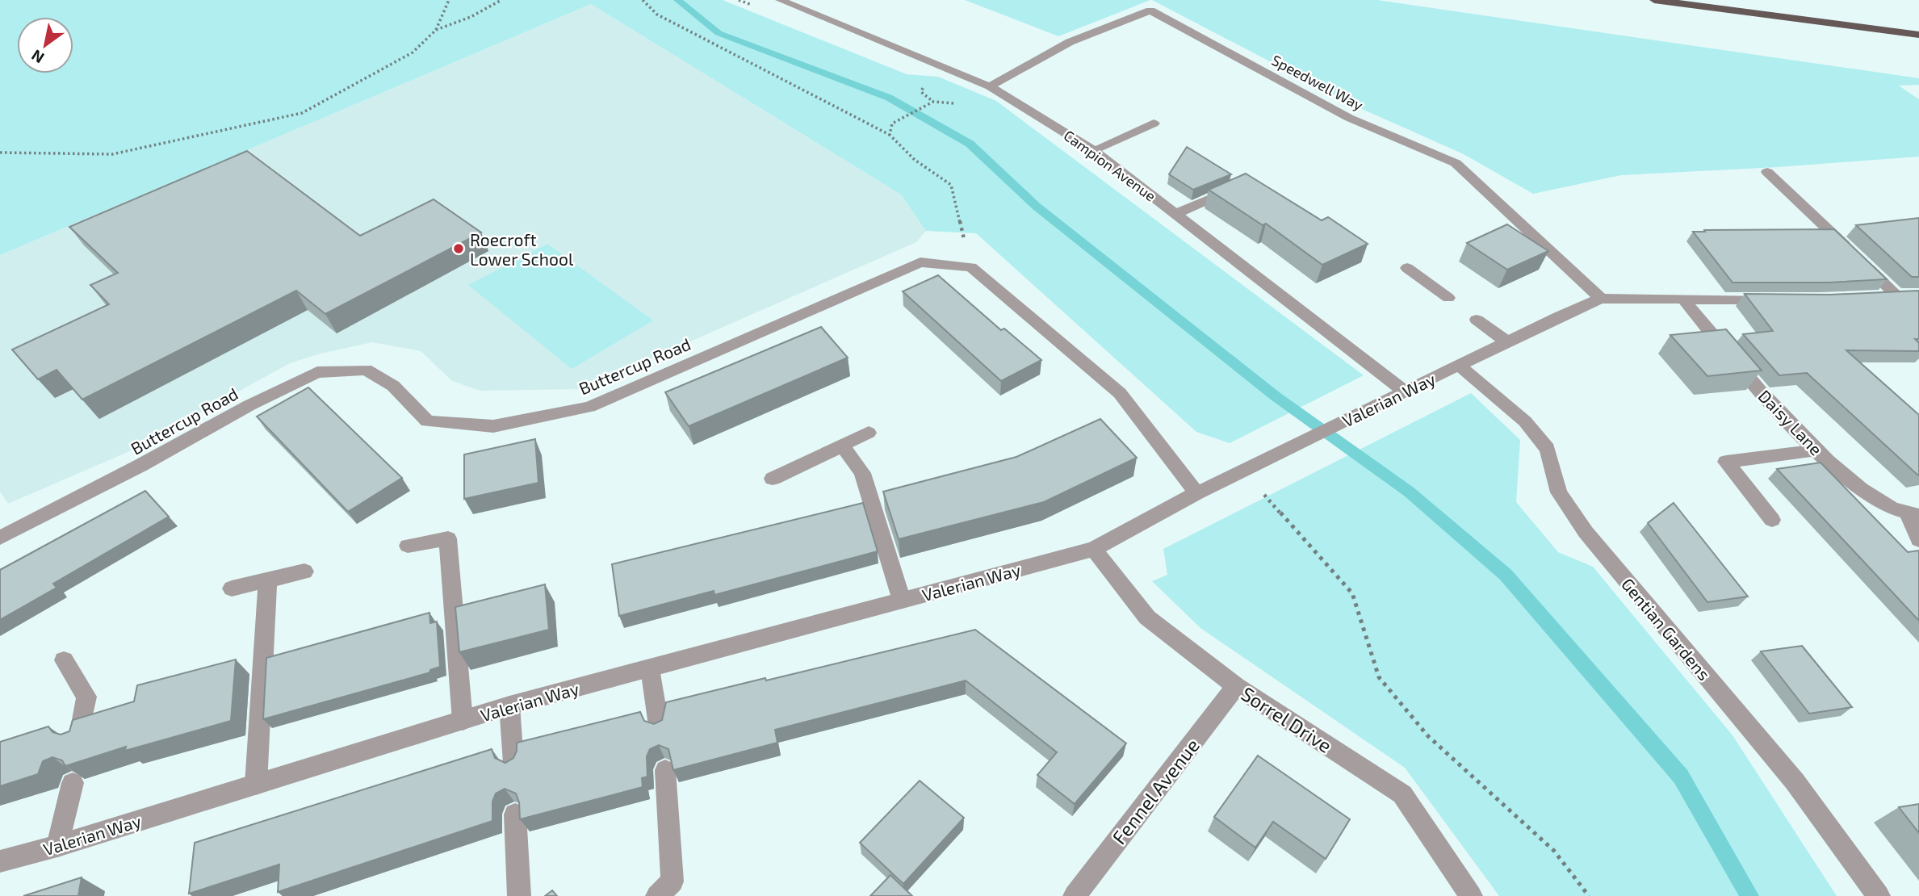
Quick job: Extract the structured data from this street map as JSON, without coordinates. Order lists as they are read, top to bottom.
{
  "streets": {
    "street": [
      "Speedwell Way",
      "Campion Avenue",
      "Buttercup Road",
      "Valerian Way",
      "Daisy Lane",
      "Gentian Gardens",
      "Sorrel Drive",
      "Fennel Avenue"
    ]
  },
  "crossings": [
    ["Speedwell Way", "Campion Avenue"],
    ["Speedwell Way", "Valerian Way"],
    ["Campion Avenue", "Valerian Way"],
    ["Valerian Way", "Daisy Lane"],
    ["Valerian Way", "Gentian Gardens"],
    ["Valerian Way", "Sorrel Drive"],
    ["Sorrel Drive", "Fennel Avenue"]
  ],
  "places": ["Roecroft Lower School"],
  "north": "bottom left"
}
